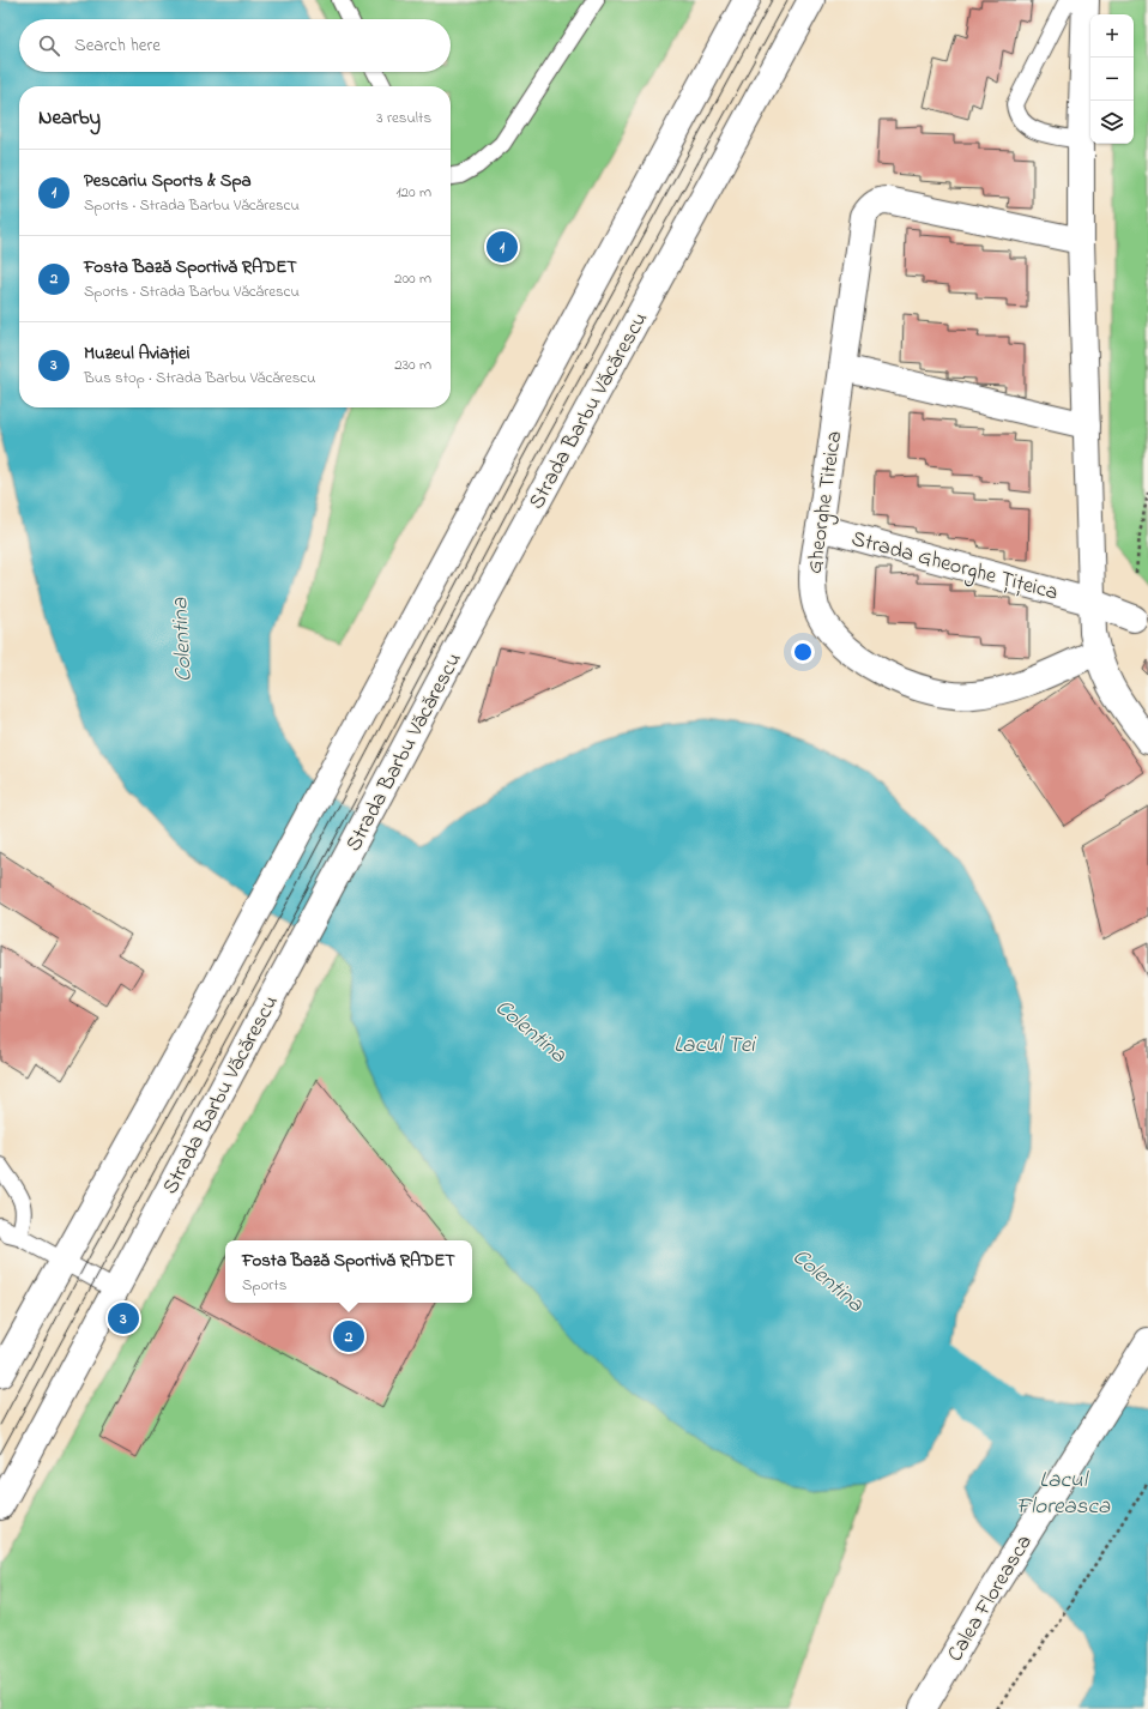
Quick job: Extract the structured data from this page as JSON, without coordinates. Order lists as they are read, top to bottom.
{
  "streets": {
    "main road": [
      "Strada Barbu Văcărescu",
      "Gheorghe Titeica",
      "Strada Gheorghe Țițeica",
      "Calea Floreasca"
    ]
  },
  "crossings": [
    ["Gheorghe Titeica", "Strada Gheorghe Țițeica"]
  ],
  "water": ["Colentina", "Lacul Tei", "Lacul Floreasca"],
  "page": {
    "map_buttons": ["+", "−"],
    "search": "Search here",
    "heading": ["Nearby", "3 results"],
    "list": [
      {
        "mark": "1",
        "name": "Pescariu Sports & Spa",
        "note": "Sports · Strada Barbu Văcărescu",
        "value": "120 m"
      },
      {
        "mark": "2",
        "name": "Fosta Bază Sportivă RADET",
        "note": "Sports · Strada Barbu Văcărescu",
        "value": "200 m"
      },
      {
        "mark": "3",
        "name": "Muzeul Aviației",
        "note": "Bus stop · Strada Barbu Văcărescu",
        "value": "230 m"
      }
    ],
    "pins": ["1", "3", "2"],
    "popup": ["Fosta Bază Sportivă RADET", "Sports"]
  }
}
